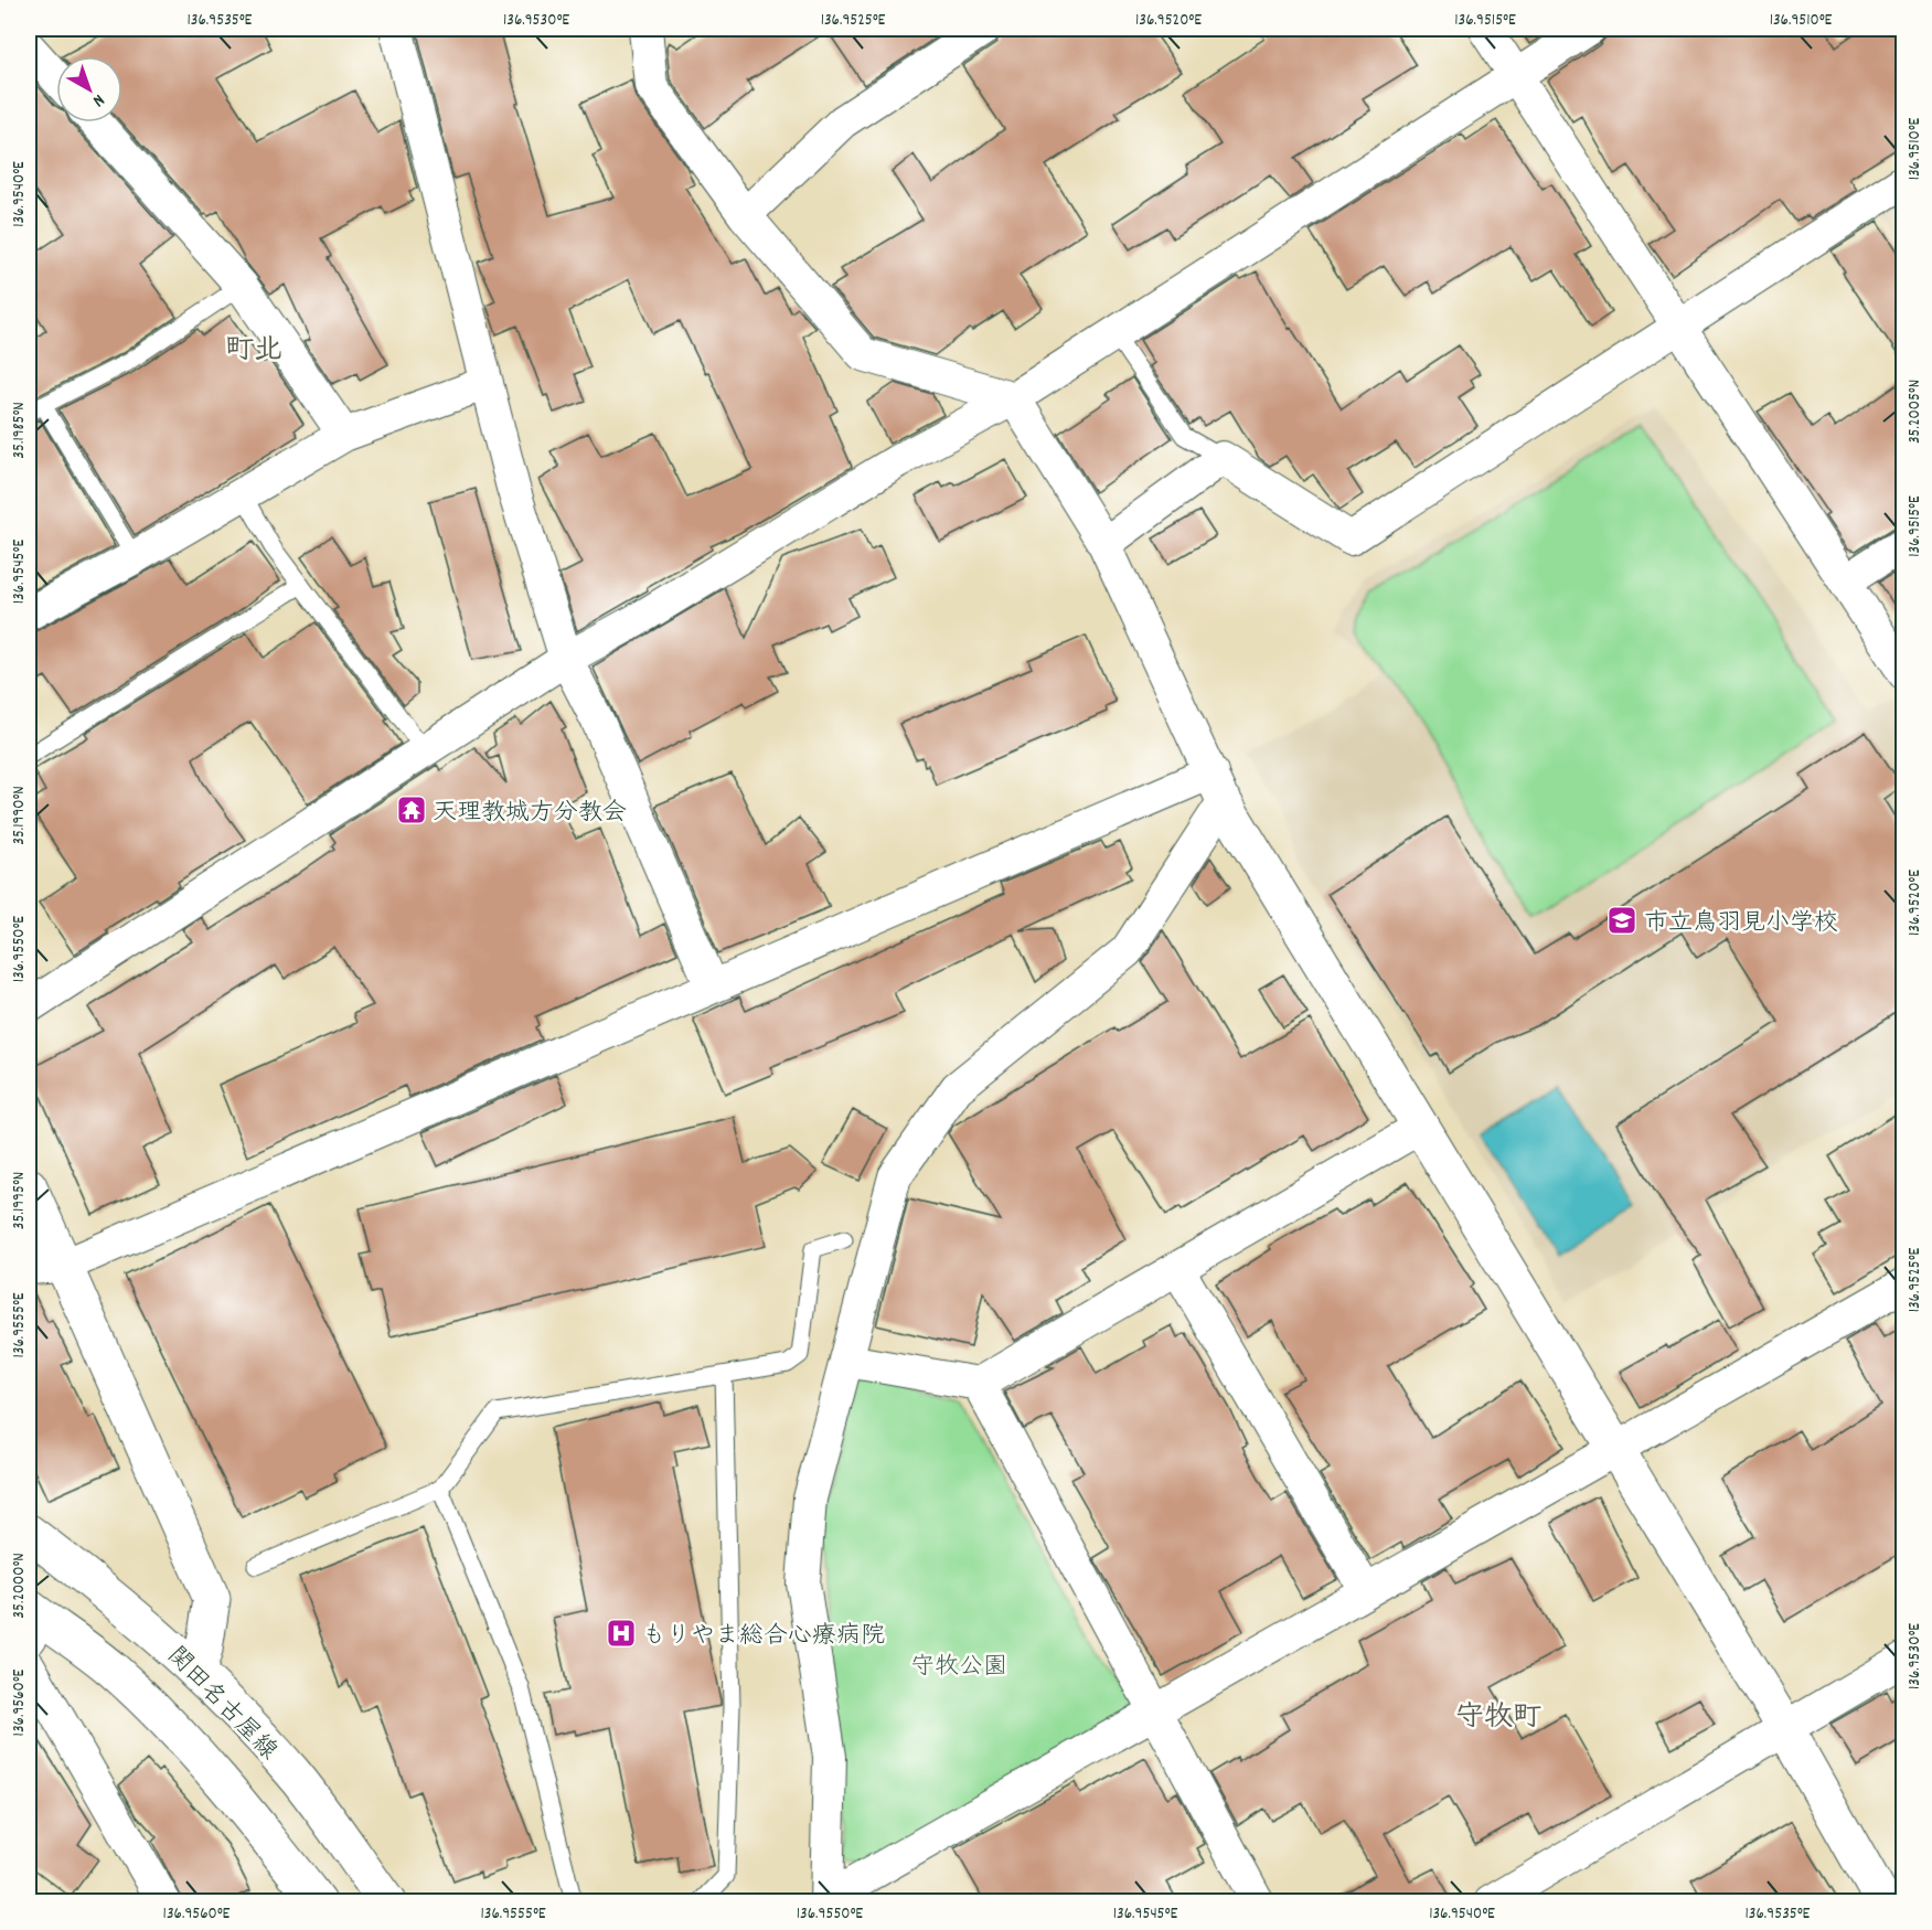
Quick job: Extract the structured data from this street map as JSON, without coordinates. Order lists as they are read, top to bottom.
{
  "streets": {
    "street": ["関田名古屋線"]
  },
  "districts": ["町北", "守牧町"],
  "parks": ["守牧公園"],
  "places": {
    "temple": ["天理教城方分教会"],
    "school or university": ["市立鳥羽見小学校"],
    "hospital": ["もりやま総合心療病院"]
  },
  "north": "bottom right",
  "coordinates": [
    "136.9535°E",
    "136.9530°E",
    "136.9525°E",
    "136.9520°E",
    "136.9515°E",
    "136.9510°E",
    "136.9540°E",
    "35.2005°N",
    "35.1985°N",
    "136.9545°E",
    "35.1990°N",
    "136.9550°E",
    "35.1995°N",
    "136.9555°E",
    "35.2000°N",
    "136.9560°E"
  ]
}
